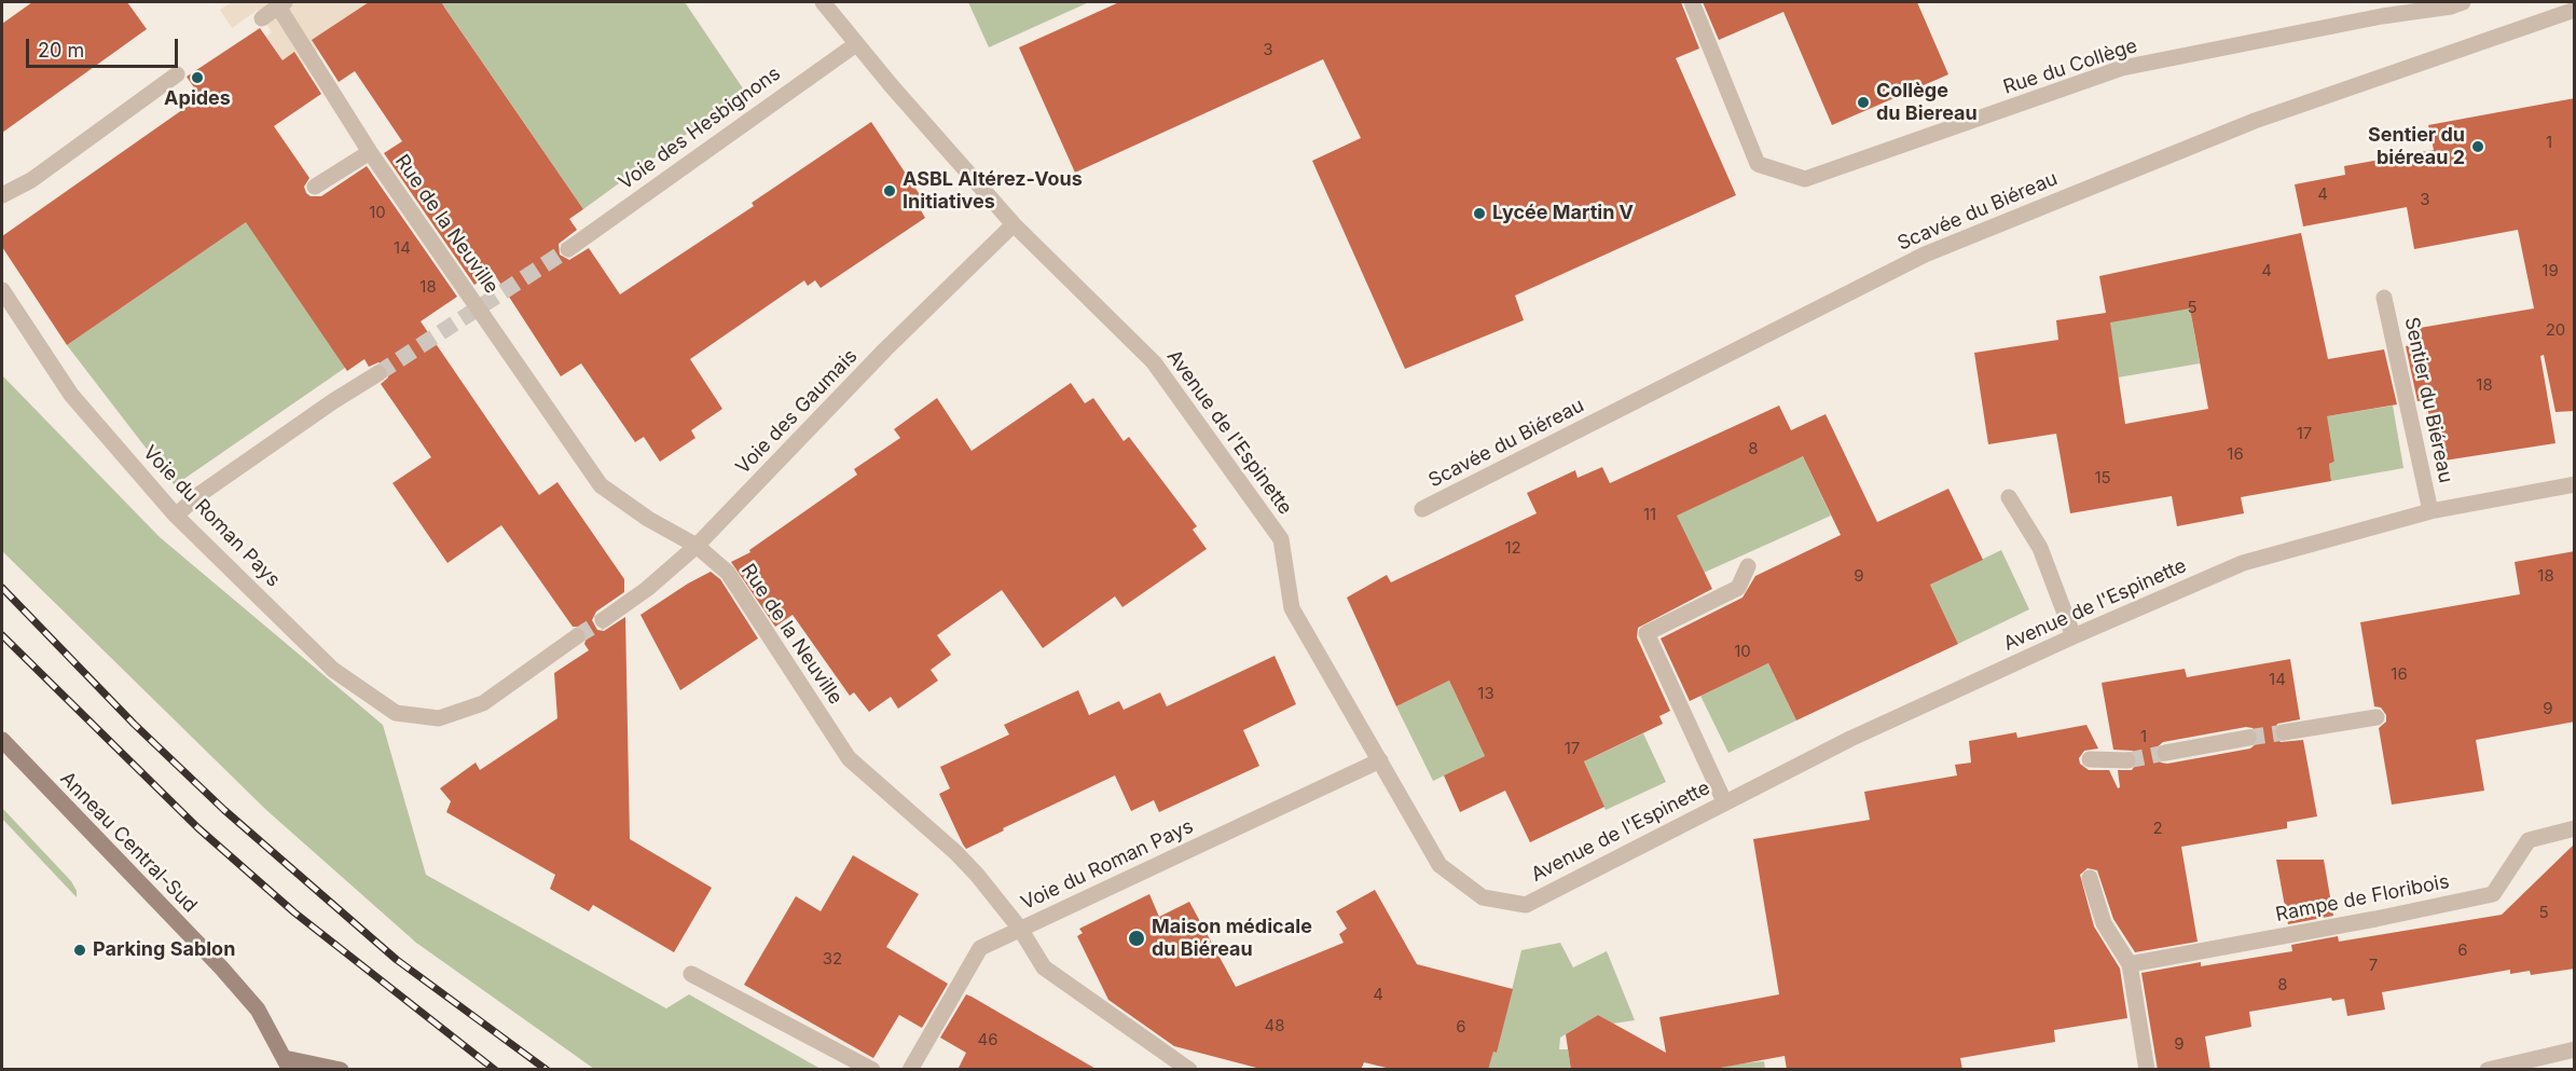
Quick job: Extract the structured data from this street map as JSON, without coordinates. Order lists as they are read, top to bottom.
{
  "streets": {
    "main road": ["Anneau Central-Sud"],
    "street": [
      "Rue du Collège",
      "Voie des Hesbignons",
      "Scavée du Biéreau",
      "Rue de la Neuville",
      "Sentier du Biéreau",
      "Voie des Gaumais",
      "Avenue de l'Espinette",
      "Voie du Roman Pays",
      "Rampe de Floribois"
    ]
  },
  "crossings": [
    ["Voie des Hesbignons", "Avenue de l'Espinette"],
    ["Rue de la Neuville", "Voie des Gaumais"],
    ["Rue de la Neuville", "Voie du Roman Pays"],
    ["Sentier du Biéreau", "Avenue de l'Espinette"],
    ["Voie des Gaumais", "Avenue de l'Espinette"],
    ["Avenue de l'Espinette", "Voie du Roman Pays"]
  ],
  "places": [
    "Apides",
    "Collège du Biereau",
    "Sentier du biéreau 2",
    "ASBL Altérez-Vous Initiatives",
    "Lycée Martin V",
    "Maison médicale du Biéreau",
    "Parking Sablon"
  ],
  "house_numbers": [
    "3",
    "1",
    "4",
    "3",
    "10",
    "14",
    "4",
    "19",
    "18",
    "5",
    "20",
    "18",
    "17",
    "8",
    "16",
    "15",
    "11",
    "12",
    "9",
    "18",
    "10",
    "16",
    "14",
    "13",
    "9",
    "1",
    "17",
    "2",
    "5",
    "6",
    "32",
    "7",
    "8",
    "4",
    "48",
    "6",
    "46",
    "9"
  ],
  "scale_bar": "20 m"
}
